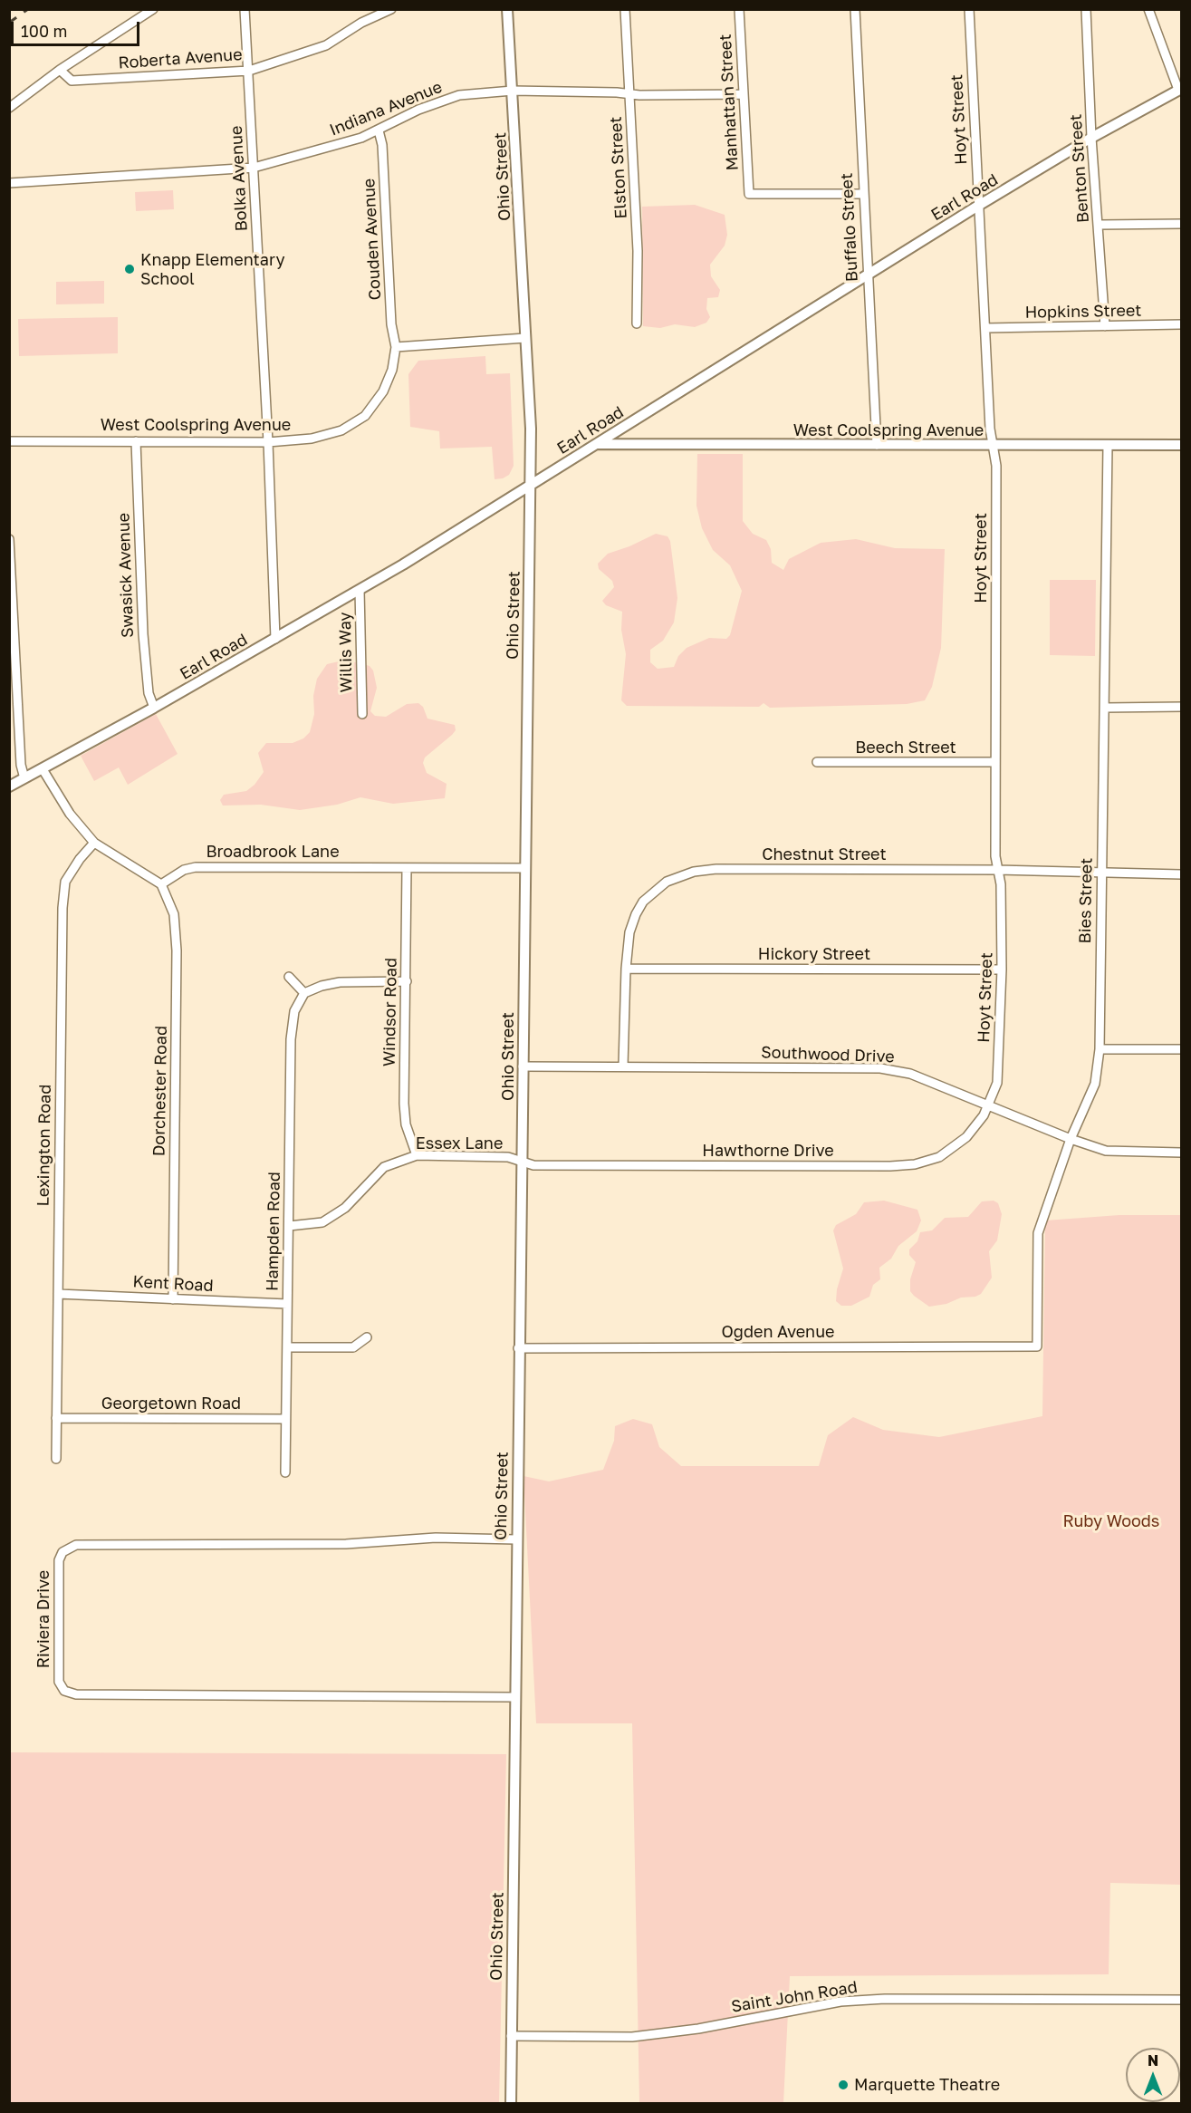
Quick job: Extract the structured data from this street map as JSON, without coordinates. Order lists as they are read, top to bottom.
{
  "streets": {
    "street": [
      "Roberta Avenue",
      "Manhattan Street",
      "Indiana Avenue",
      "Hoyt Street",
      "Elston Street",
      "Benton Street",
      "Ohio Street",
      "Bolka Avenue",
      "Earl Road",
      "Buffalo Street",
      "Couden Avenue",
      "Hopkins Street",
      "West Coolspring Avenue",
      "Swasick Avenue",
      "Willis Way",
      "Beech Street",
      "Broadbrook Lane",
      "Chestnut Street",
      "Bies Street",
      "Hickory Street",
      "Windsor Road",
      "Southwood Drive",
      "Dorchester Road",
      "Essex Lane",
      "Lexington Road",
      "Hawthorne Drive",
      "Hampden Road",
      "Kent Road",
      "Ogden Avenue",
      "Georgetown Road",
      "Riviera Drive",
      "Saint John Road"
    ]
  },
  "crossings": [
    ["Roberta Avenue", "Bolka Avenue"],
    ["Manhattan Street", "Indiana Avenue"],
    ["Manhattan Street", "Buffalo Street"],
    ["Indiana Avenue", "Elston Street"],
    ["Indiana Avenue", "Ohio Street"],
    ["Indiana Avenue", "Bolka Avenue"],
    ["Indiana Avenue", "Couden Avenue"],
    ["Hoyt Street", "Earl Road"],
    ["Hoyt Street", "Hopkins Street"],
    ["Hoyt Street", "West Coolspring Avenue"],
    ["Hoyt Street", "Beech Street"],
    ["Hoyt Street", "Chestnut Street"],
    ["Hoyt Street", "Hickory Street"],
    ["Hoyt Street", "Southwood Drive"],
    ["Hoyt Street", "Hawthorne Drive"],
    ["Benton Street", "Earl Road"],
    ["Benton Street", "Hopkins Street"],
    ["Ohio Street", "Earl Road"],
    ["Ohio Street", "Broadbrook Lane"],
    ["Ohio Street", "Southwood Drive"],
    ["Ohio Street", "Essex Lane"],
    ["Ohio Street", "Hawthorne Drive"],
    ["Ohio Street", "Ogden Avenue"],
    ["Ohio Street", "Riviera Drive"],
    ["Ohio Street", "Saint John Road"],
    ["Bolka Avenue", "Earl Road"],
    ["Bolka Avenue", "West Coolspring Avenue"],
    ["Earl Road", "Buffalo Street"],
    ["Earl Road", "West Coolspring Avenue"],
    ["Earl Road", "Swasick Avenue"],
    ["Earl Road", "Willis Way"],
    ["Buffalo Street", "West Coolspring Avenue"],
    ["Couden Avenue", "West Coolspring Avenue"],
    ["West Coolspring Avenue", "Swasick Avenue"],
    ["West Coolspring Avenue", "Bies Street"],
    ["Broadbrook Lane", "Windsor Road"],
    ["Broadbrook Lane", "Dorchester Road"],
    ["Chestnut Street", "Bies Street"],
    ["Chestnut Street", "Hickory Street"],
    ["Chestnut Street", "Southwood Drive"],
    ["Bies Street", "Southwood Drive"],
    ["Bies Street", "Ogden Avenue"],
    ["Windsor Road", "Essex Lane"],
    ["Southwood Drive", "Hawthorne Drive"],
    ["Dorchester Road", "Kent Road"],
    ["Essex Lane", "Hawthorne Drive"],
    ["Essex Lane", "Hampden Road"],
    ["Lexington Road", "Kent Road"],
    ["Lexington Road", "Georgetown Road"],
    ["Hampden Road", "Kent Road"],
    ["Hampden Road", "Georgetown Road"]
  ],
  "parks": ["Ruby Woods"],
  "places": ["Knapp Elementary School", "Marquette Theatre"],
  "scale_bar": "100 m",
  "north": "top"
}
